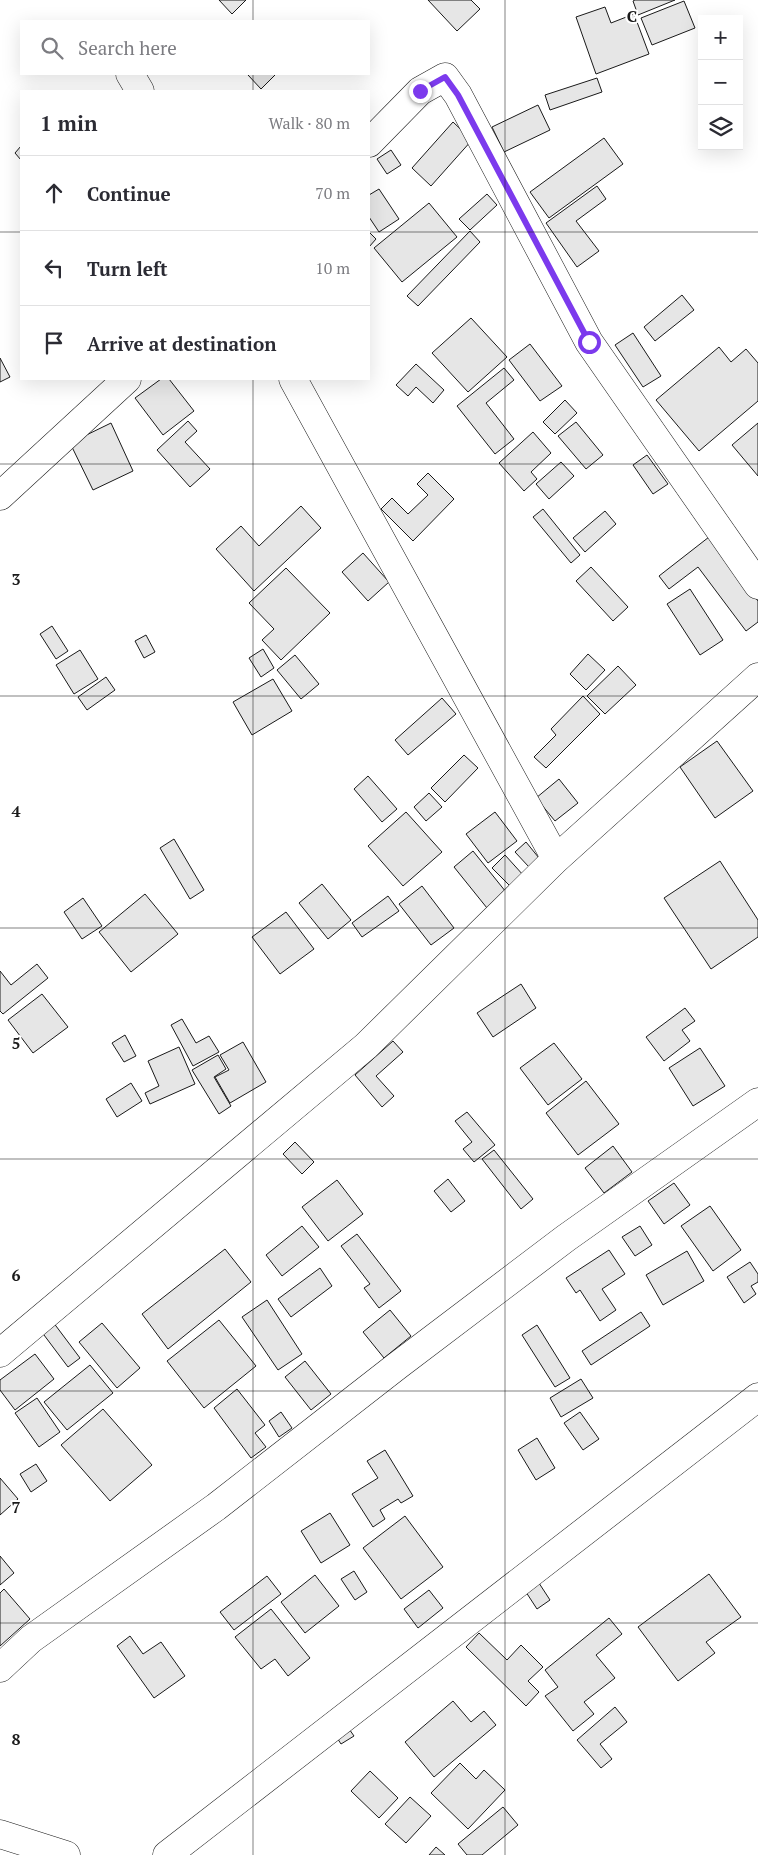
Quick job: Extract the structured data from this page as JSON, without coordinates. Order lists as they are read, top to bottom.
{
  "page": {
    "map_buttons": ["+", "−"],
    "search": "Search here",
    "heading": ["1 min", "Walk · 80 m"],
    "list": [
      ["Continue", "70 m"],
      ["Turn left", "10 m"],
      "Arrive at destination"
    ]
  },
  "grid": {
    "columns": ["C"],
    "rows": [
      "3",
      "4",
      "5",
      "6",
      "7",
      "8"
    ]
  }
}
